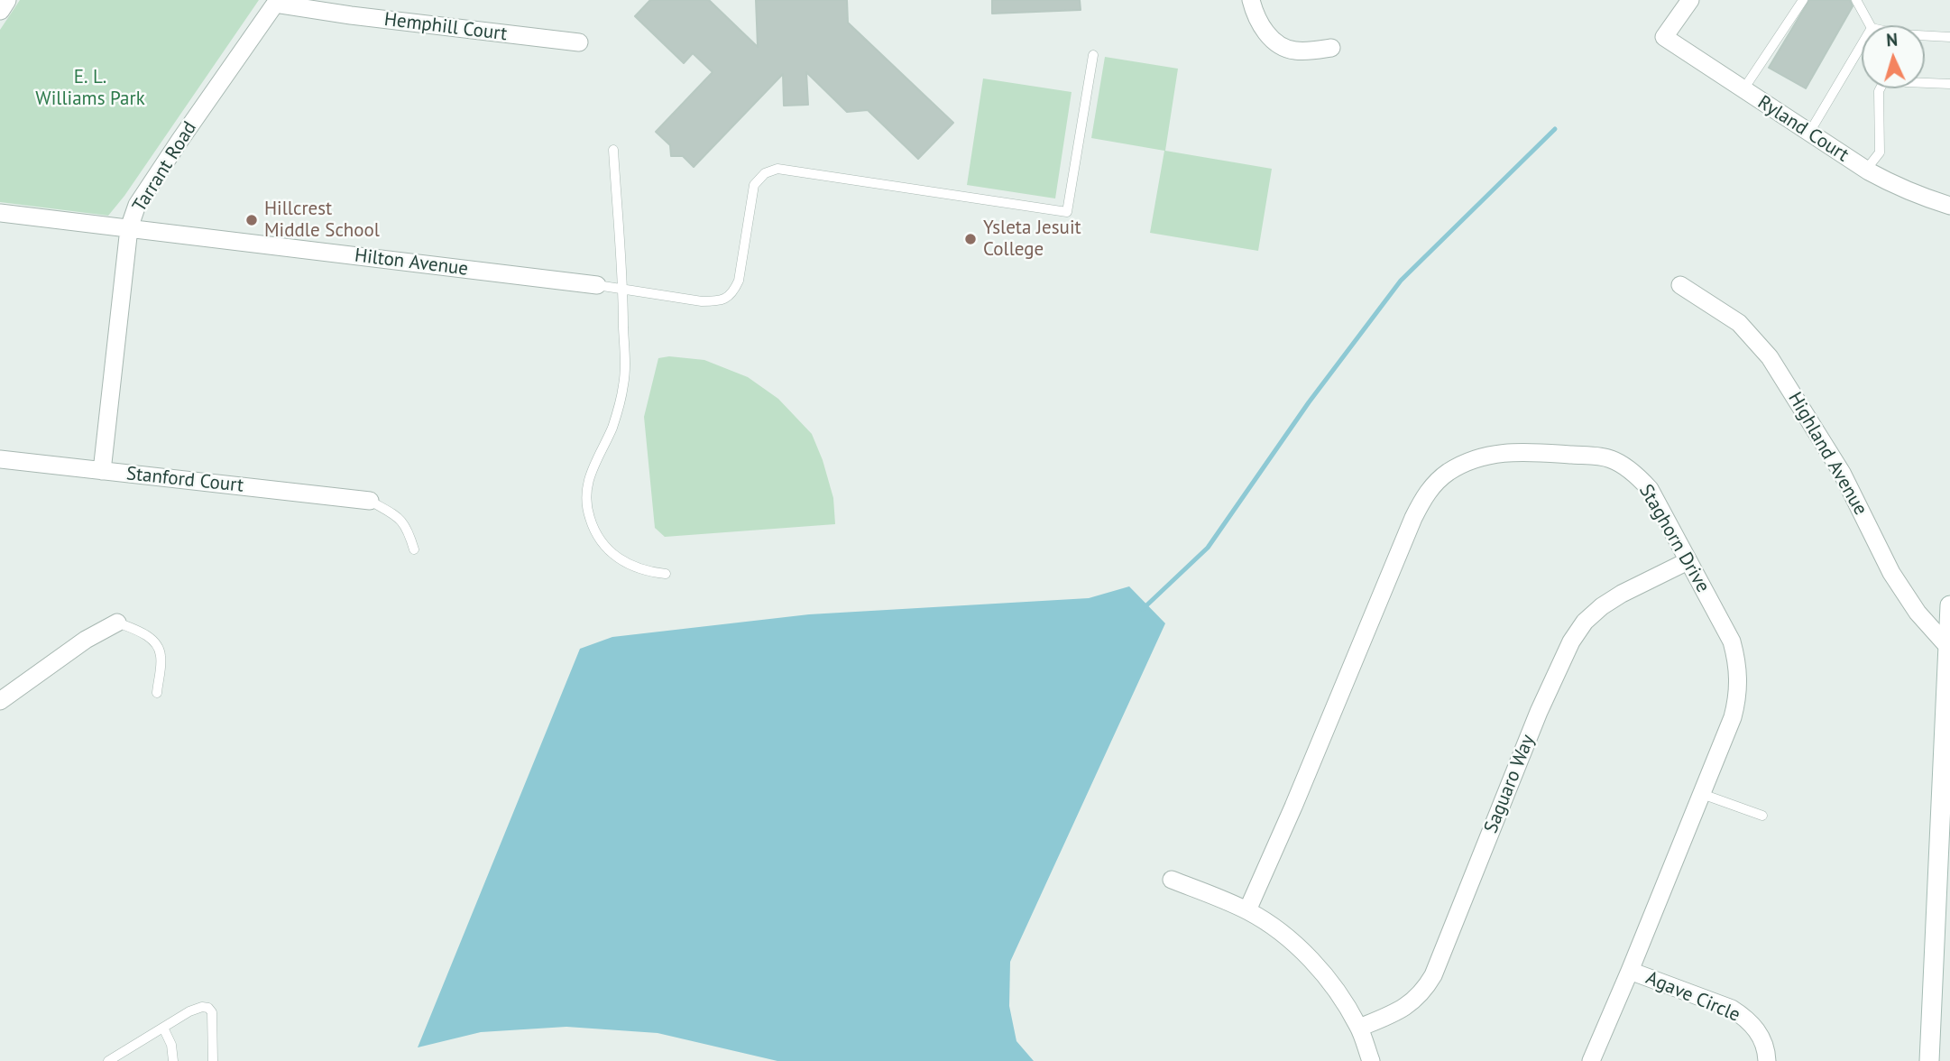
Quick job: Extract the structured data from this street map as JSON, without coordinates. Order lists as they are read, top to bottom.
{
  "streets": {
    "street": [
      "Hemphill Court",
      "Ryland Court",
      "Tarrant Road",
      "Hilton Avenue",
      "Highland Avenue",
      "Stanford Court",
      "Staghorn Drive",
      "Saguaro Way",
      "Agave Circle"
    ]
  },
  "crossings": [
    ["Hemphill Court", "Tarrant Road"],
    ["Tarrant Road", "Hilton Avenue"],
    ["Tarrant Road", "Stanford Court"],
    ["Staghorn Drive", "Saguaro Way"],
    ["Staghorn Drive", "Agave Circle"]
  ],
  "parks": ["E. L. Williams Park"],
  "places": ["Hillcrest Middle School", "Ysleta Jesuit College"],
  "north": "top"
}
